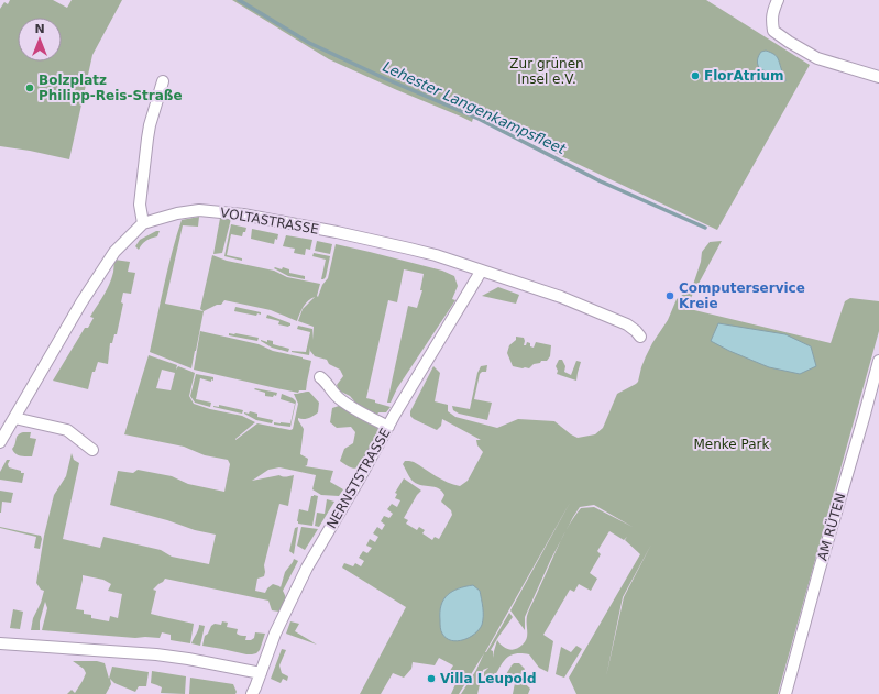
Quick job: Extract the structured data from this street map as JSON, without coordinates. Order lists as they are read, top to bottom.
{
  "streets": {
    "street": ["VOLTASTRASSE", "NERNSTSTRASSE", "AM RÜTEN"]
  },
  "crossings": [
    ["VOLTASTRASSE", "NERNSTSTRASSE"]
  ],
  "water": ["Lehester Langenkampsfleet"],
  "parks": ["Zur grünen Insel e.V.", "Menke Park"],
  "places": [
    "FlorAtrium",
    "Bolzplatz Philipp-Reis-Straße",
    "Computerservice Kreie",
    "Villa Leupold"
  ],
  "north": "top"
}
